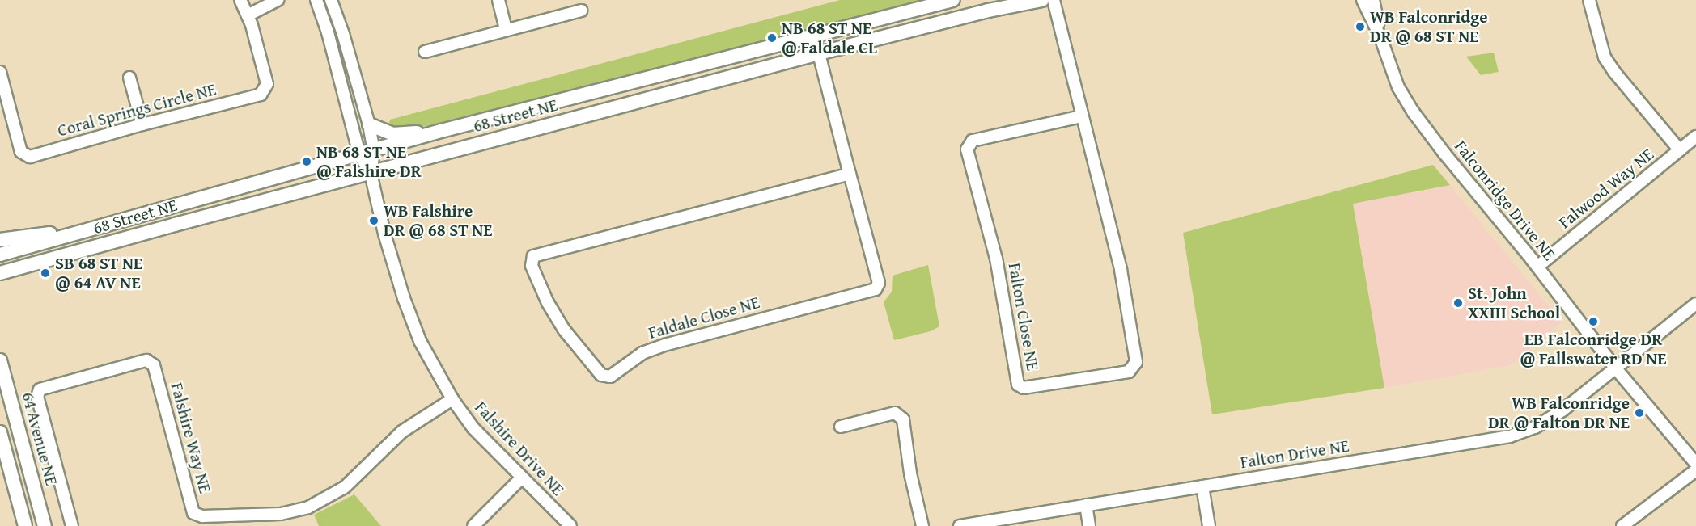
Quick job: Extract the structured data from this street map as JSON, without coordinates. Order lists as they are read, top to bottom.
{
  "streets": {
    "main road": ["68 Street NE", "64 Avenue NE"],
    "street": [
      "Coral Springs Circle NE",
      "Falwood Way NE",
      "Falconridge Drive NE",
      "Falton Close NE",
      "Faldale Close NE",
      "Falshire Way NE",
      "Falshire Drive NE",
      "Falton Drive NE"
    ]
  },
  "crossings": [
    ["68 Street NE", "Faldale Close NE"],
    ["68 Street NE", "Falshire Drive NE"],
    ["Falwood Way NE", "Falconridge Drive NE"],
    ["Falconridge Drive NE", "Falton Drive NE"],
    ["Falshire Way NE", "Falshire Drive NE"]
  ],
  "places": [
    "WB Falconridge DR @ 68 ST NE",
    "NB 68 ST NE @ Faldale CL",
    "NB 68 ST NE @ Falshire DR",
    "WB Falshire DR @ 68 ST NE",
    "SB 68 ST NE @ 64 AV NE",
    "St. John XXIII School",
    "EB Falconridge DR @ Fallswater RD NE",
    "WB Falconridge DR @ Falton DR NE"
  ]
}
